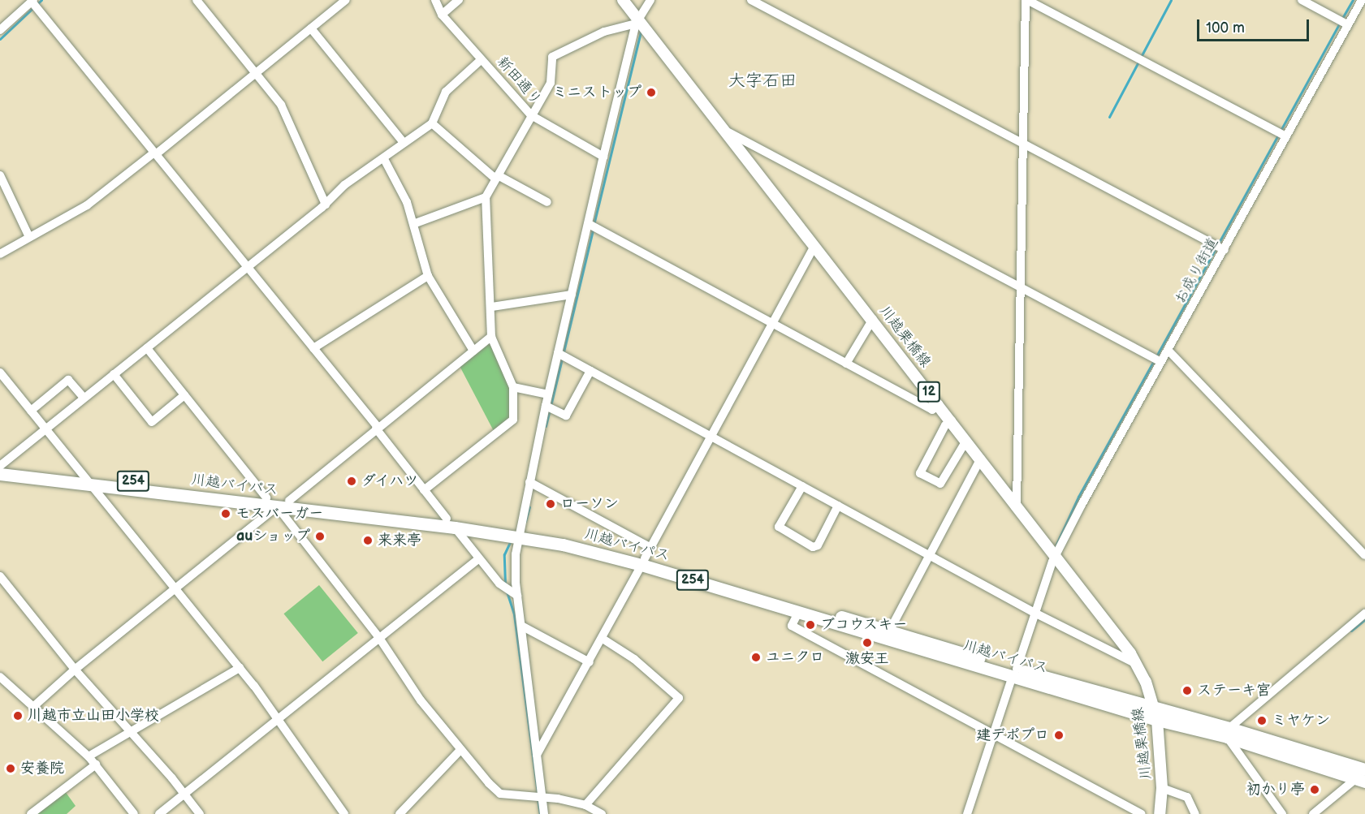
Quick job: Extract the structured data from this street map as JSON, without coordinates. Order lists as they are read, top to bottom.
{
  "streets": {
    "highway": ["254", "川越バイパス"],
    "main road": ["川越栗橋線", "12"],
    "street": ["新田通り", "お成り街道"]
  },
  "crossings": [
    ["お成り街道", "川越栗橋線"],
    ["お成り街道", "川越バイパス"],
    ["川越栗橋線", "川越バイパス"]
  ],
  "districts": ["大字石田"],
  "places": [
    "ミニストップ",
    "ダイハツ",
    "ローソン",
    "モスバーガー",
    "auショップ",
    "来来亭",
    "ブコウスキー",
    "激安王",
    "ユニクロ",
    "ステーキ宮",
    "川越市立山田小学校",
    "ミヤケン",
    "建デポプロ",
    "安養院",
    "初かり亭"
  ],
  "scale_bar": "100 m"
}
